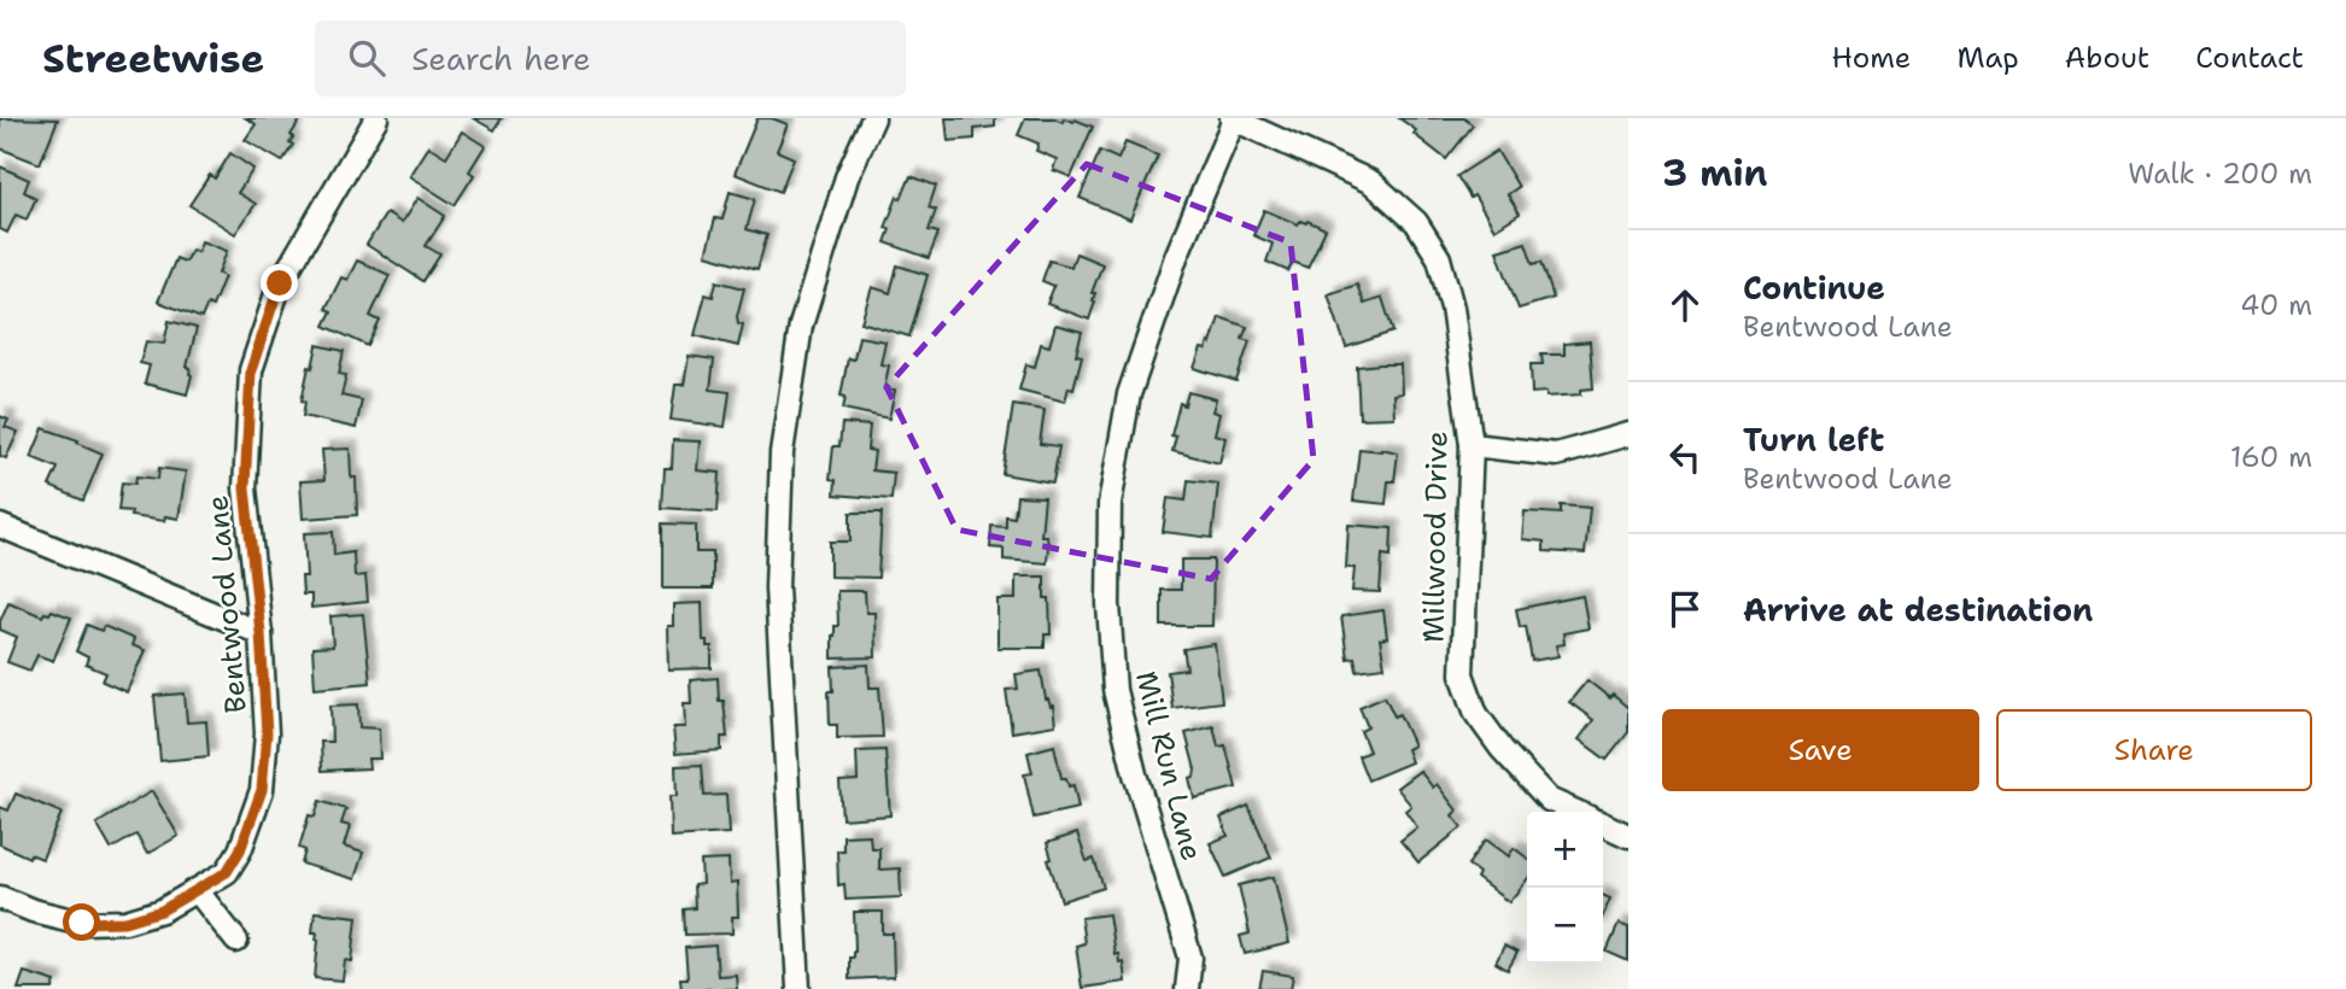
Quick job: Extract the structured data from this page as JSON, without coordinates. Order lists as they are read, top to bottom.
{
  "streets": {
    "street": ["Millwood Drive", "Bentwood Lane", "Mill Run Lane"]
  },
  "crossings": [
    ["Millwood Drive", "Mill Run Lane"]
  ],
  "page": {
    "header": "Streetwise",
    "search": "Search here",
    "nav": [
      "Home",
      "Map",
      "About",
      "Contact"
    ],
    "heading": ["3 min", "Walk · 200 m"],
    "list": [
      ["Continue", "Bentwood Lane", "40 m"],
      ["Turn left", "Bentwood Lane", "160 m"],
      "Arrive at destination"
    ],
    "buttons": ["Save", "Share"],
    "map_buttons": ["+", "−"]
  }
}
